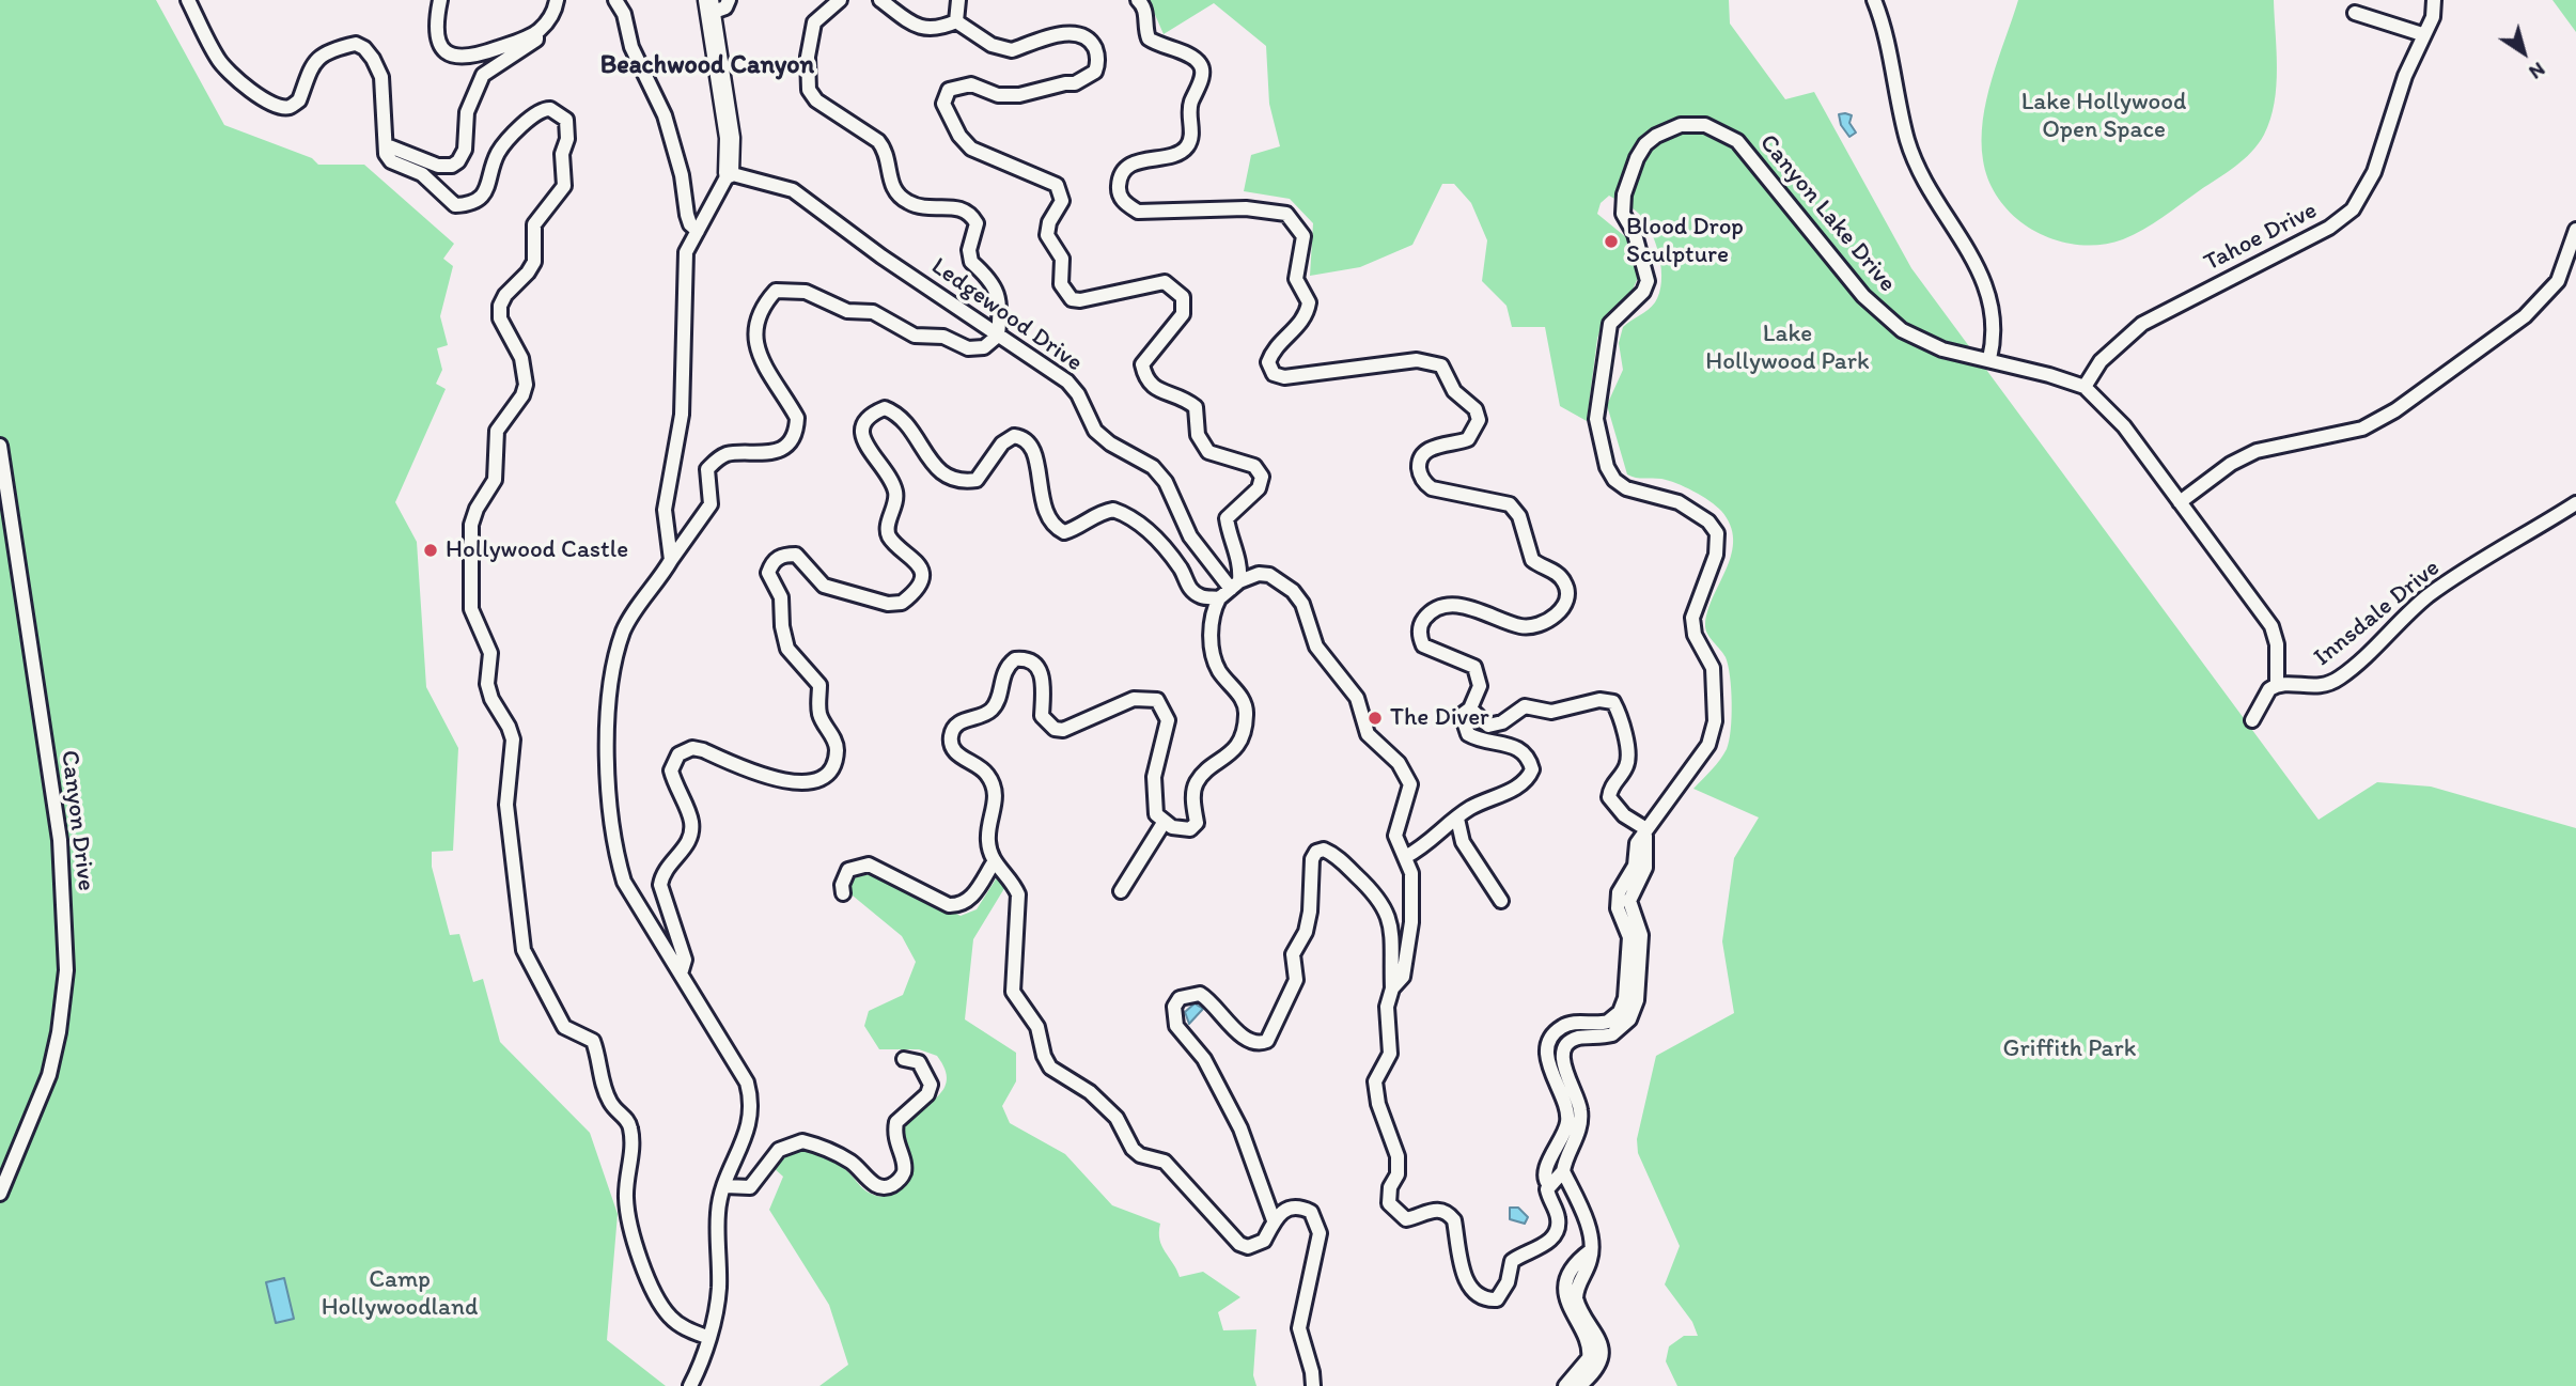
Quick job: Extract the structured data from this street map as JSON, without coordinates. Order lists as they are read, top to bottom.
{
  "streets": {
    "street": [
      "Canyon Lake Drive",
      "Tahoe Drive",
      "Ledgewood Drive",
      "Innsdale Drive",
      "Canyon Drive"
    ]
  },
  "crossings": [
    ["Canyon Lake Drive", "Tahoe Drive"],
    ["Canyon Lake Drive", "Innsdale Drive"]
  ],
  "districts": ["Beachwood Canyon"],
  "parks": [
    "Lake Hollywood Open Space",
    "Lake Hollywood Park",
    "Griffith Park",
    "Camp Hollywoodland"
  ],
  "places": ["Blood Drop Sculpture", "Hollywood Castle", "The Diver"],
  "north": "bottom right"
}
